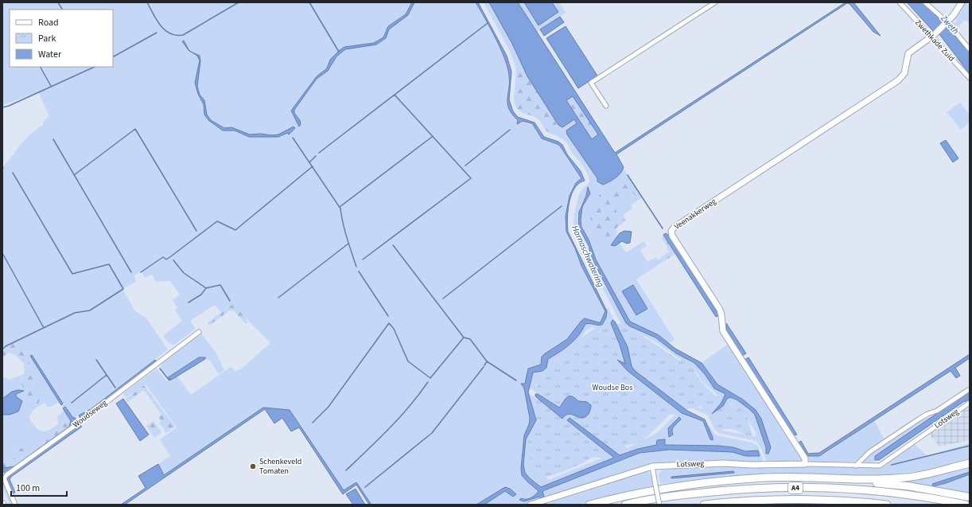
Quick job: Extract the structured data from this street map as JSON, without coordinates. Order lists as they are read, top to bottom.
{
  "streets": {
    "highway": ["A4"],
    "street": [
      "Zwethkade Zuid",
      "Veenakkerweg",
      "Woudseweg",
      "Lotsweg"
    ]
  },
  "crossings": [
    ["Zwethkade Zuid", "Veenakkerweg"],
    ["Veenakkerweg", "Lotsweg"]
  ],
  "water": ["Zweth", "Harnaschwatering"],
  "parks": ["Woudse Bos"],
  "places": ["Schenkeveld Tomaten"],
  "legend": ["Road", "Park", "Water"],
  "scale_bar": "100 m"
}
